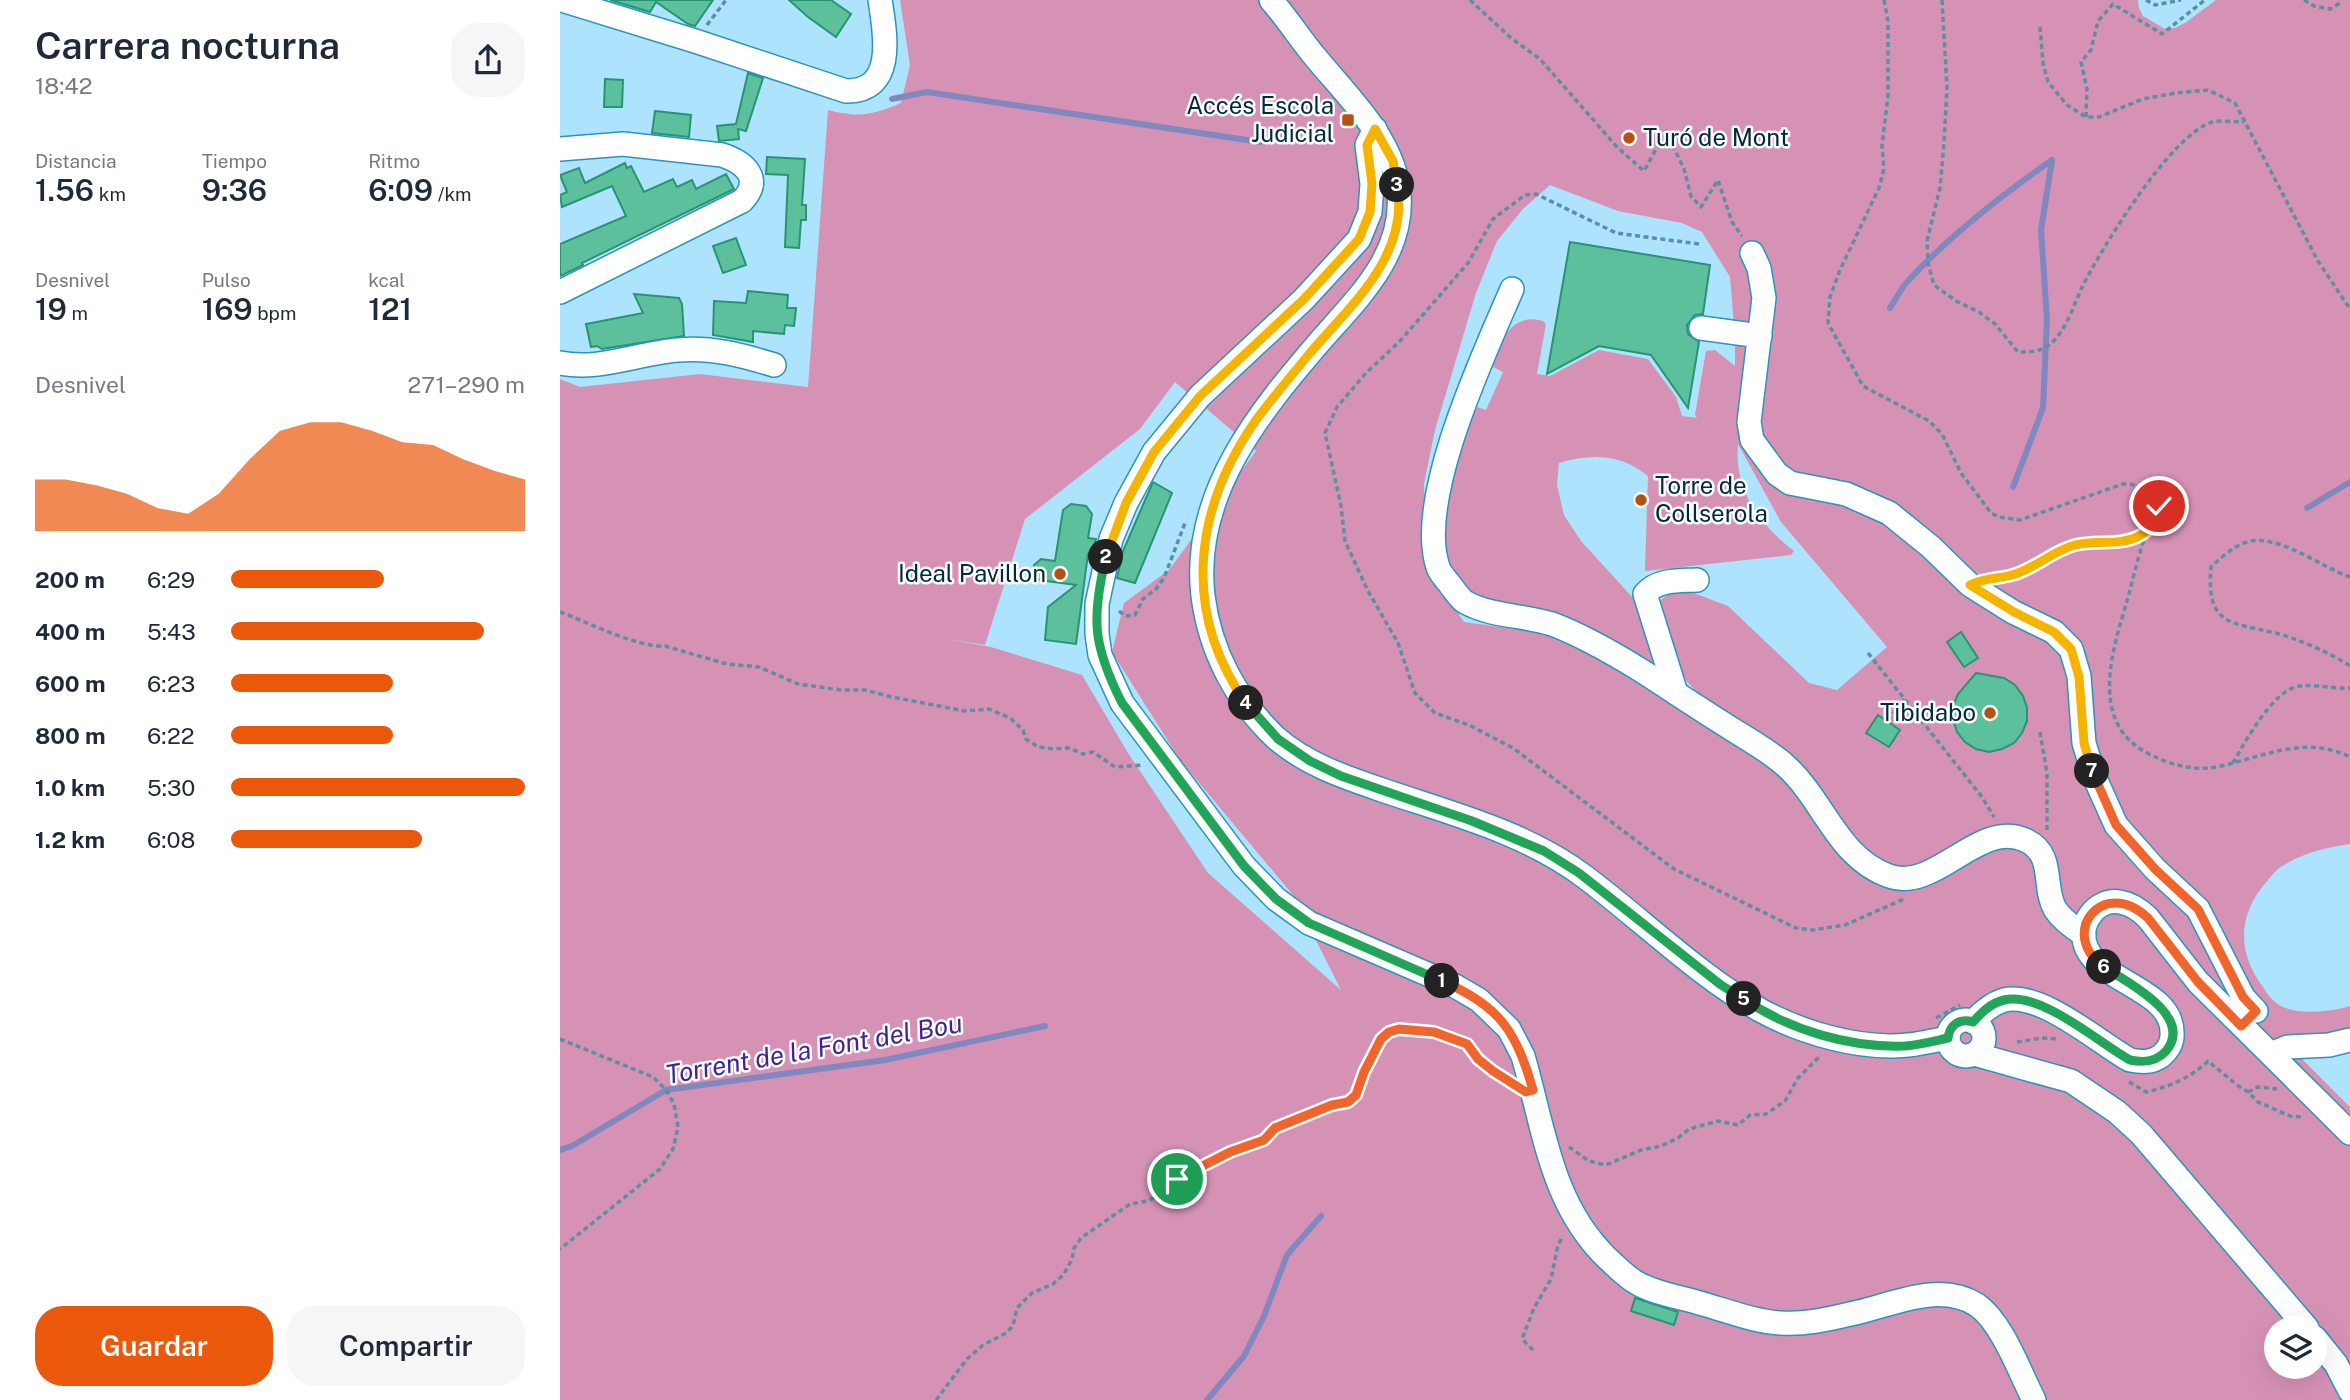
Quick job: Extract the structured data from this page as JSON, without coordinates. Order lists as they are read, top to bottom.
{
  "water": ["Torrent de la Font del Bou"],
  "places": {
    "transit": ["Accés Escola Judicial"],
    "other": [
      "Turó de Mont",
      "Torre de Collserola",
      "Ideal Pavillon",
      "Tibidabo"
    ]
  },
  "page": {
    "heading": ["Carrera nocturna", "18:42"],
    "stats": [
      ["Distancia", "1.56 km"],
      ["Tiempo", "9:36"],
      ["Ritmo", "6:09 /km"],
      ["Desnivel", "19 m"],
      ["Pulso", "169 bpm"],
      ["kcal", "121"]
    ],
    "pins": [
      "3",
      "2",
      "4",
      "7",
      "6",
      "1",
      "5"
    ],
    "chart": ["Desnivel", "271–290 m"],
    "list": [
      {
        "name": "200 m",
        "note": "6:29"
      },
      {
        "name": "400 m",
        "note": "5:43"
      },
      {
        "name": "600 m",
        "note": "6:23"
      },
      {
        "name": "800 m",
        "note": "6:22"
      },
      {
        "name": "1.0 km",
        "note": "5:30"
      },
      {
        "name": "1.2 km",
        "note": "6:08"
      }
    ],
    "buttons": ["Guardar", "Compartir"]
  }
}
